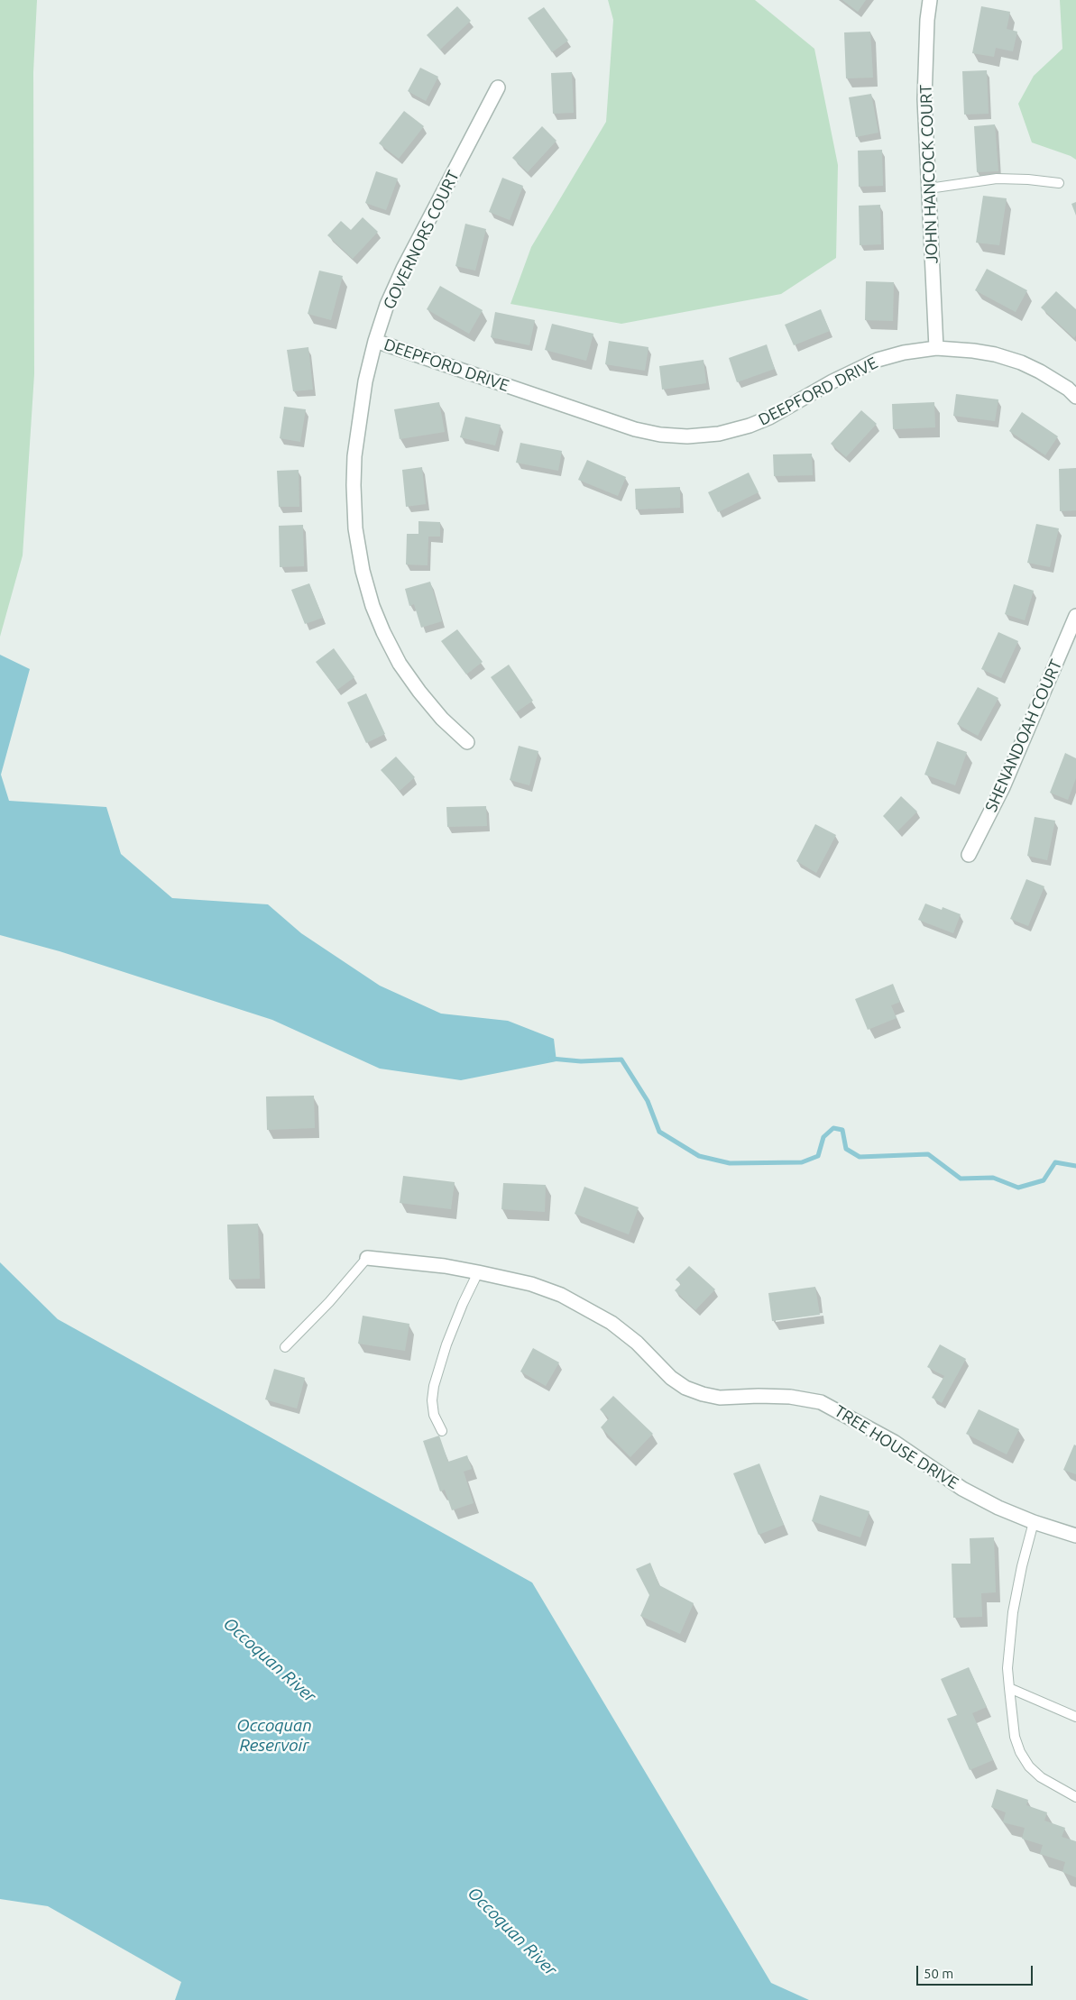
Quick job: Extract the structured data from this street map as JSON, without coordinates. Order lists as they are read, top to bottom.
{
  "streets": {
    "street": [
      "JOHN HANCOCK COURT",
      "GOVERNORS COURT",
      "DEEPFORD DRIVE",
      "SHENANDOAH COURT",
      "TREE HOUSE DRIVE"
    ]
  },
  "crossings": [
    ["JOHN HANCOCK COURT", "DEEPFORD DRIVE"],
    ["GOVERNORS COURT", "DEEPFORD DRIVE"]
  ],
  "water": ["Occoquan River", "Occoquan Reservoir"],
  "scale_bar": "50 m"
}
